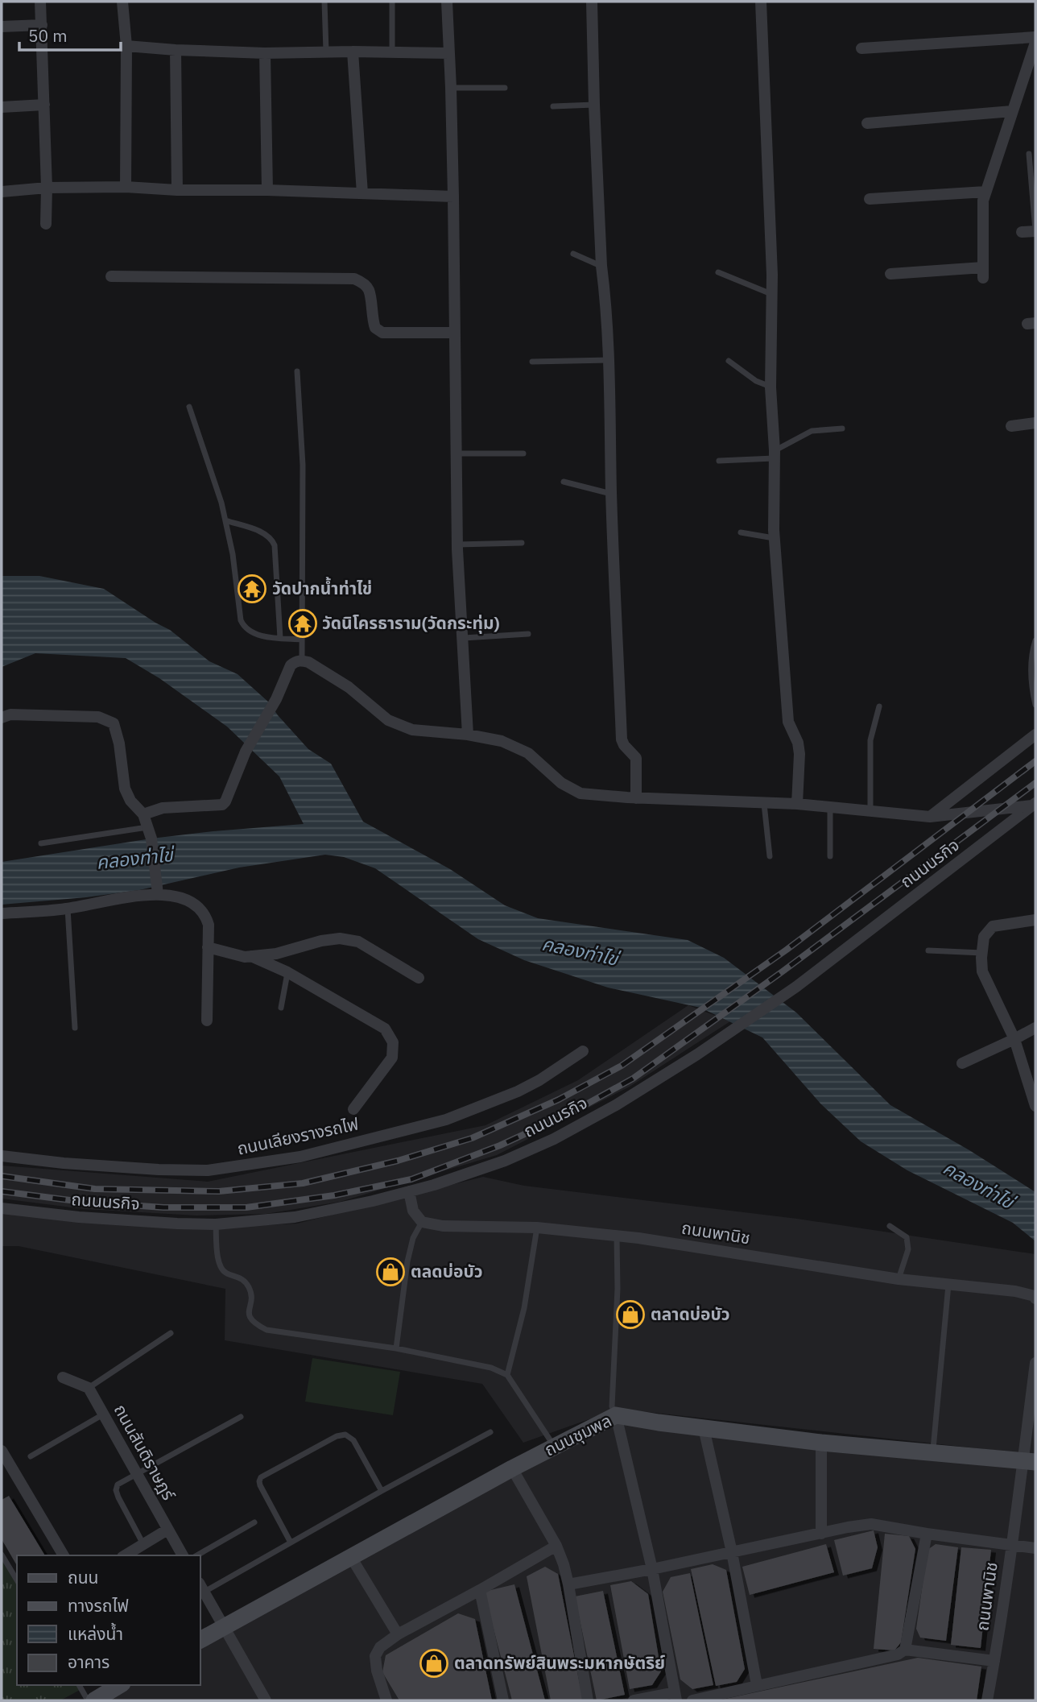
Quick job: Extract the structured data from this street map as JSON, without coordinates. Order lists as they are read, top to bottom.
{
  "streets": {
    "main road": ["ถนนชุมพล"],
    "street": [
      "ถนนนรกิจ",
      "ถนนเลียงรางรถไฟ",
      "ถนนพานิช",
      "ถนนสันติราษฎร์"
    ]
  },
  "crossings": [
    ["ถนนพานิช", "ถนนชุมพล"]
  ],
  "water": ["คลองท่าไข่"],
  "places": {
    "temple": ["วัดปากน้ำท่าไข่", "วัดนิโครธาราม(วัดกระทุ่ม)"],
    "shop": ["ตลดบ่อบัว", "ตลาดบ่อบัว", "ตลาดทรัพย์สินพระมหากษัตริย์"]
  },
  "legend": [
    "ถนน",
    "ทางรถไฟ",
    "แหล่งน้ำ",
    "อาคาร"
  ],
  "scale_bar": "50 m"
}
